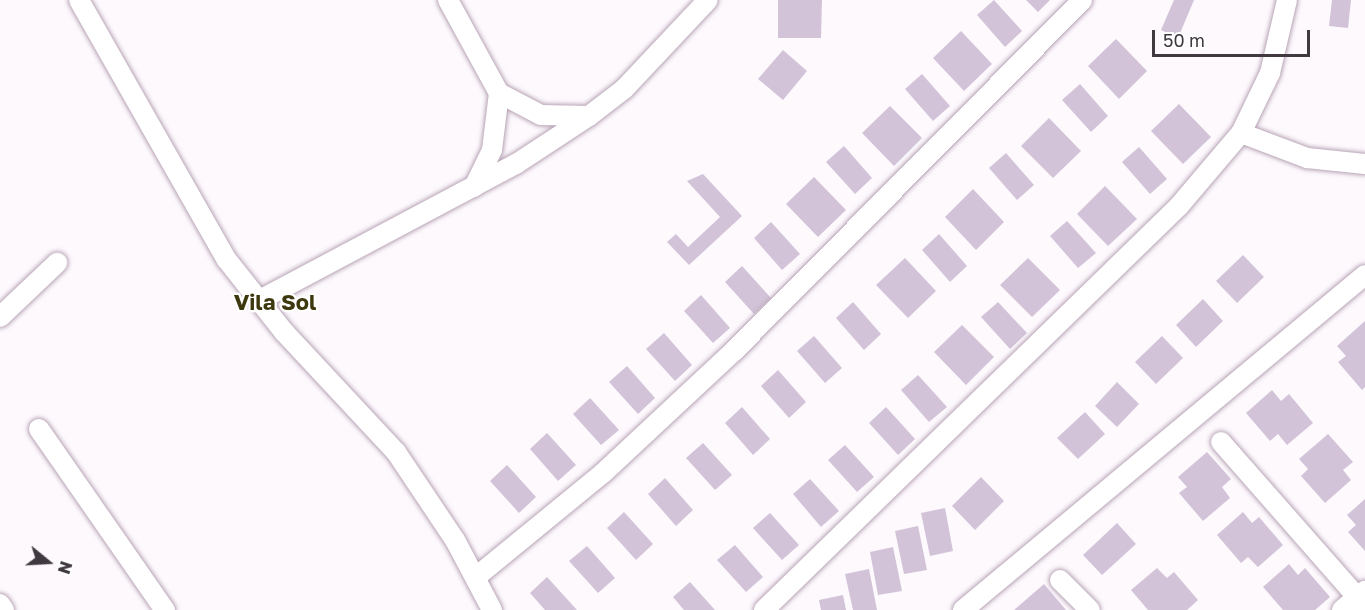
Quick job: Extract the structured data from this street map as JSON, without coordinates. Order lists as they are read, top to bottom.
{
  "districts": ["Vila Sol"],
  "scale_bar": "50 m",
  "north": "right"
}
